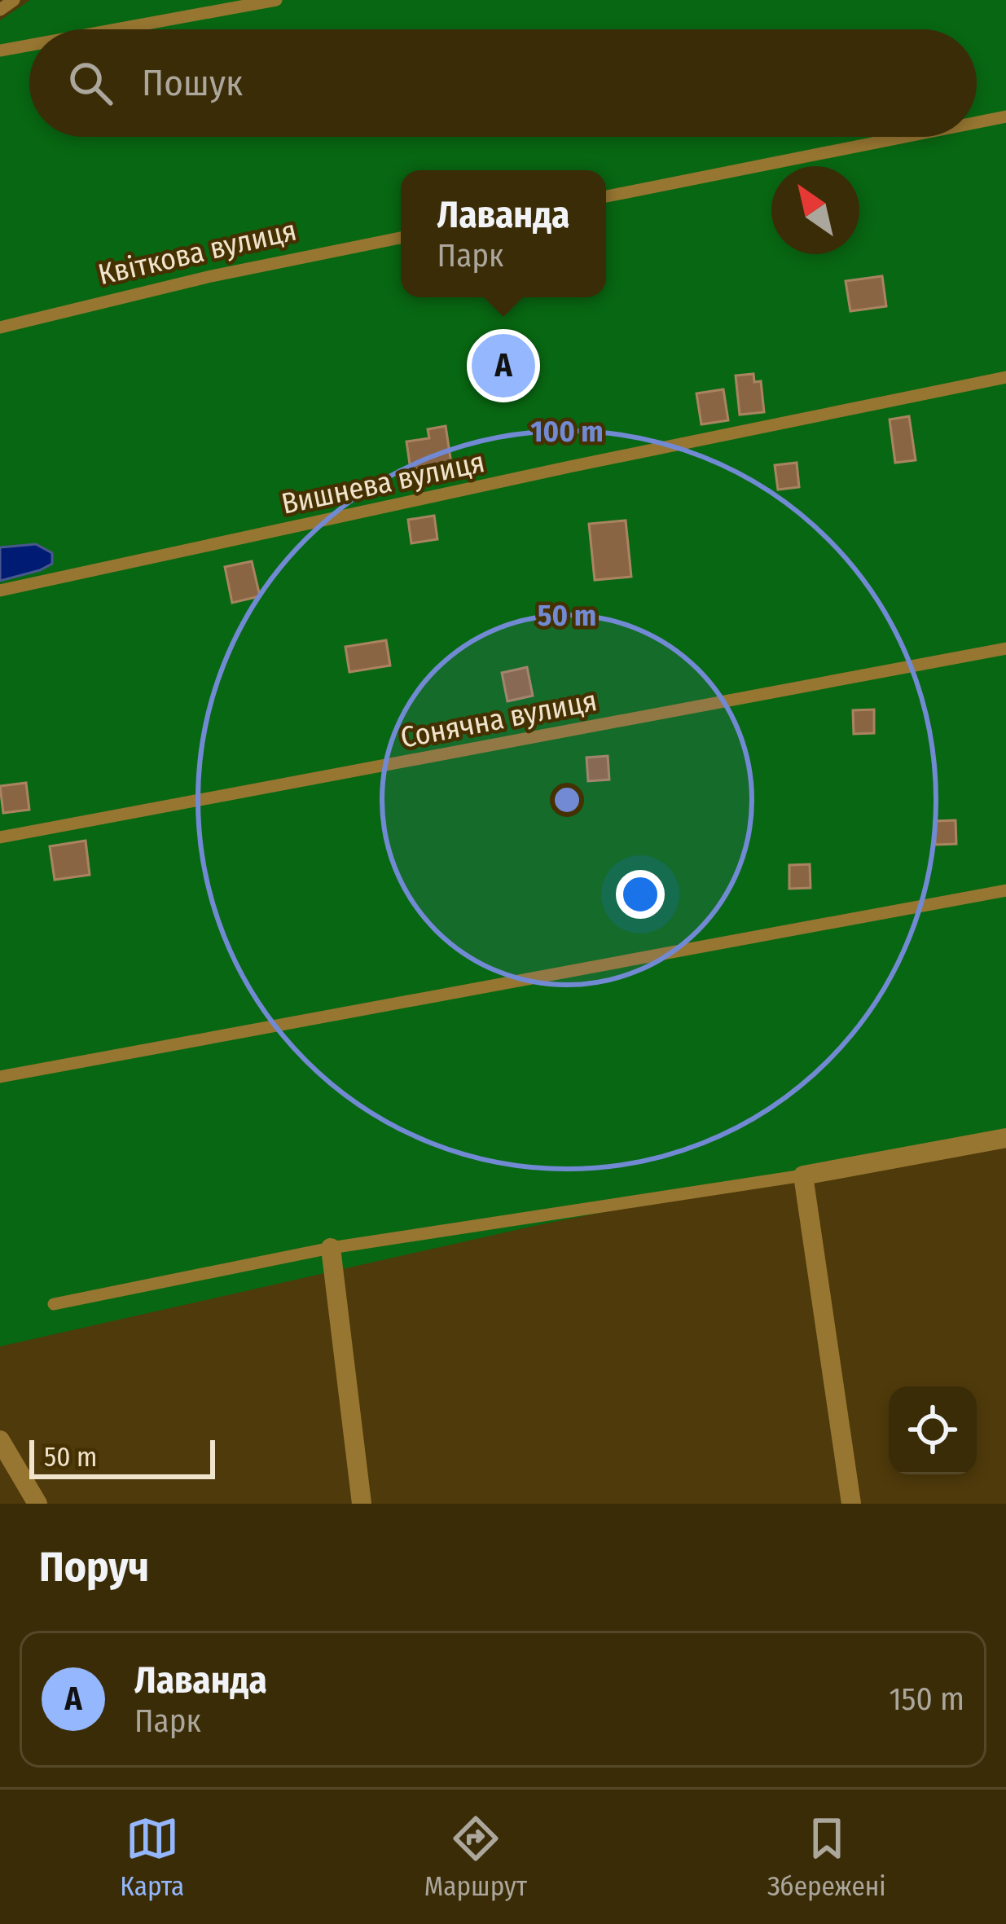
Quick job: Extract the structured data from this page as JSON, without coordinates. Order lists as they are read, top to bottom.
{
  "streets": {
    "lane": ["Квіткова вулиця", "Вишнева вулиця", "Сонячна вулиця"]
  },
  "scale_bar": "50 m",
  "north": "top left",
  "page": {
    "search": "Пошук",
    "popup": ["Лаванда", "Парк"],
    "pins": "A",
    "scale": "50 m",
    "heading": "Поруч",
    "list": [
      {
        "mark": "A",
        "name": "Лаванда",
        "note": "Парк",
        "value": "150 m"
      }
    ],
    "nav": ["Карта", "Маршрут", "Збережені"]
  },
  "rings": ["100 m", "50 m"]
}
